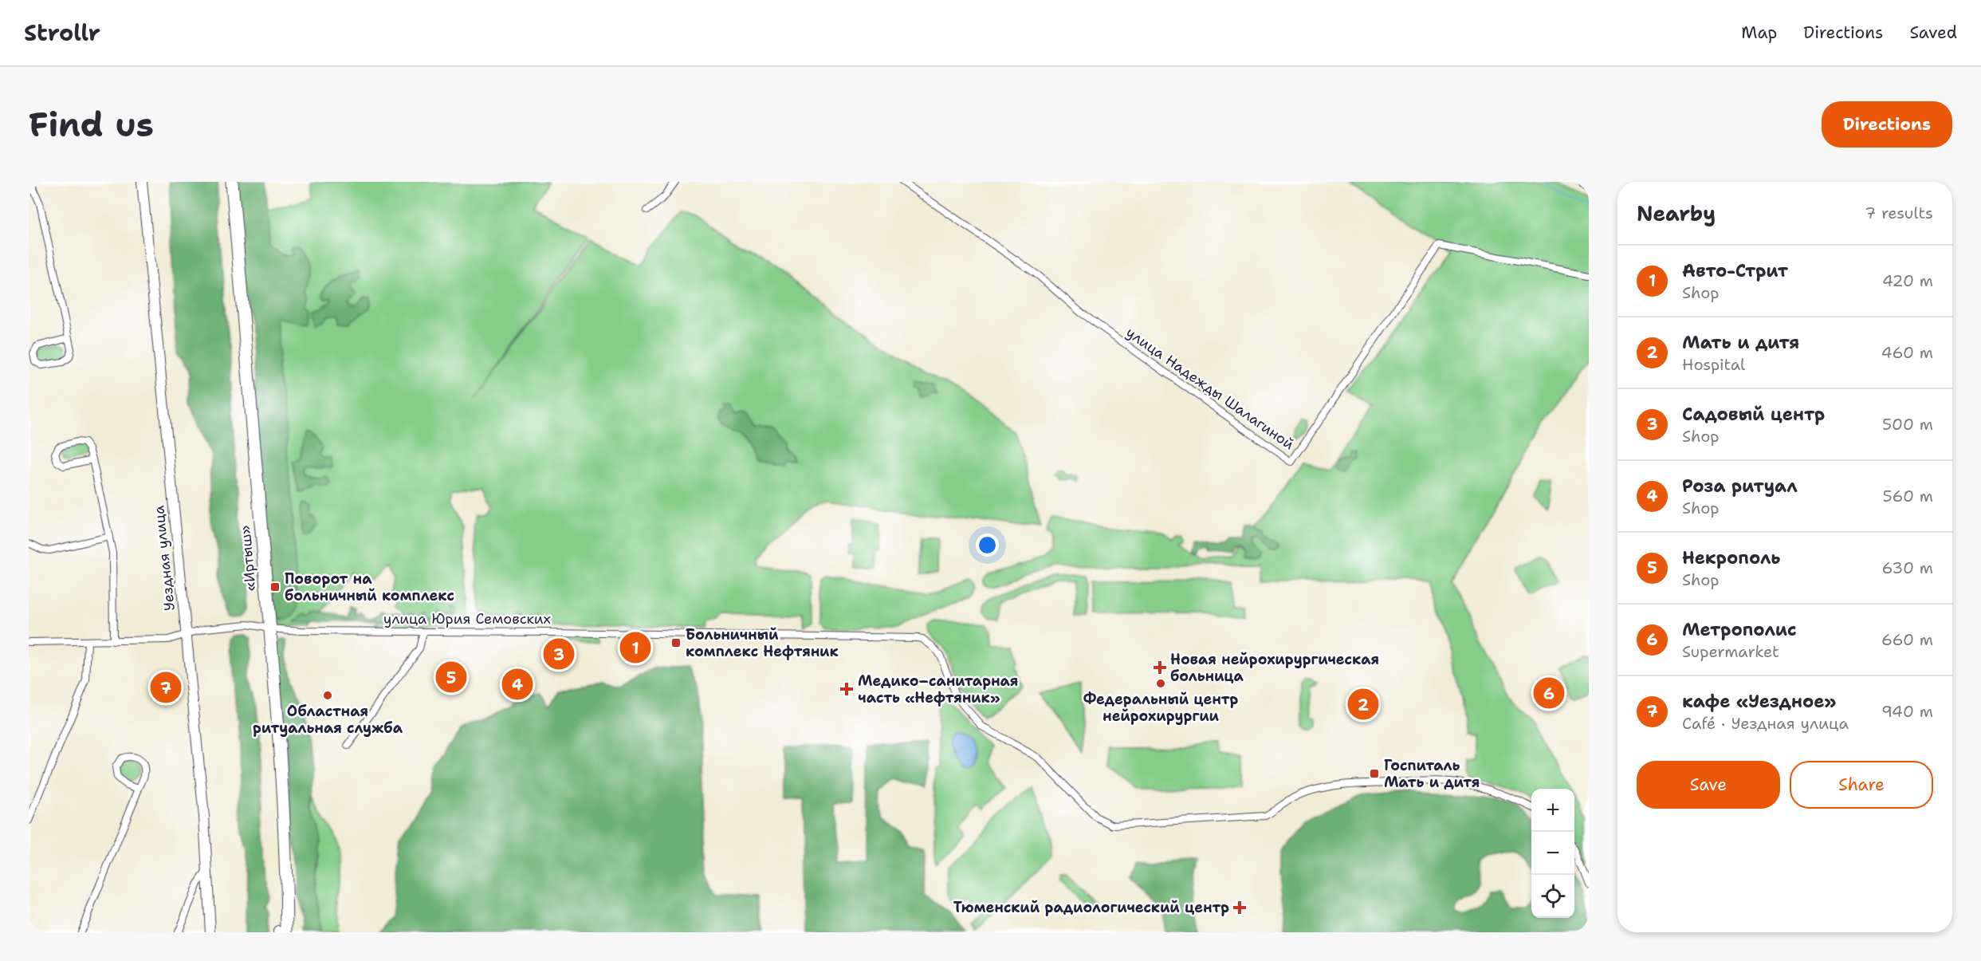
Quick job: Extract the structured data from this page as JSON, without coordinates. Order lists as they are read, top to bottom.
{
  "streets": {
    "highway": ["«Иртыш»"],
    "street": ["улица Надежды Шалагиной", "Уездная улица", "улица Юрия Семовских"]
  },
  "crossings": [
    ["Уездная улица", "улица Юрия Семовских"],
    ["«Иртыш»", "улица Юрия Семовских"]
  ],
  "places": {
    "transit": ["Поворот на больничный комплекс", "Больничный комплекс Нефтяник", "Госпиталь Мать и дитя"],
    "health": ["Новая нейрохирургическая больница", "Медико–санитарная часть «Нефтяник»", "Тюменский радиологический центр"],
    "other": ["Федеральный центр нейрохирургии", "Областная ритуальная служба"]
  },
  "page": {
    "header": "Strollr",
    "nav": ["Map", "Directions", "Saved"],
    "buttons": [
      "Directions",
      ["Save", "Share"]
    ],
    "title": "Find us",
    "heading": ["Nearby", "7 results"],
    "list": [
      {
        "mark": "1",
        "name": "Авто-Стрит",
        "note": "Shop",
        "value": "420 m"
      },
      {
        "mark": "2",
        "name": "Мать и дитя",
        "note": "Hospital",
        "value": "460 m"
      },
      {
        "mark": "3",
        "name": "Садовый центр",
        "note": "Shop",
        "value": "500 m"
      },
      {
        "mark": "4",
        "name": "Роза ритуал",
        "note": "Shop",
        "value": "560 m"
      },
      {
        "mark": "5",
        "name": "Некрополь",
        "note": "Shop",
        "value": "630 m"
      },
      {
        "mark": "6",
        "name": "Метрополис",
        "note": "Supermarket",
        "value": "660 m"
      },
      {
        "mark": "7",
        "name": "кафе «Уездное»",
        "note": "Café · Уездная улица",
        "value": "940 m"
      }
    ],
    "pins": [
      "1",
      "3",
      "5",
      "4",
      "7",
      "6",
      "2"
    ],
    "map_buttons": ["+", "−"]
  }
}
